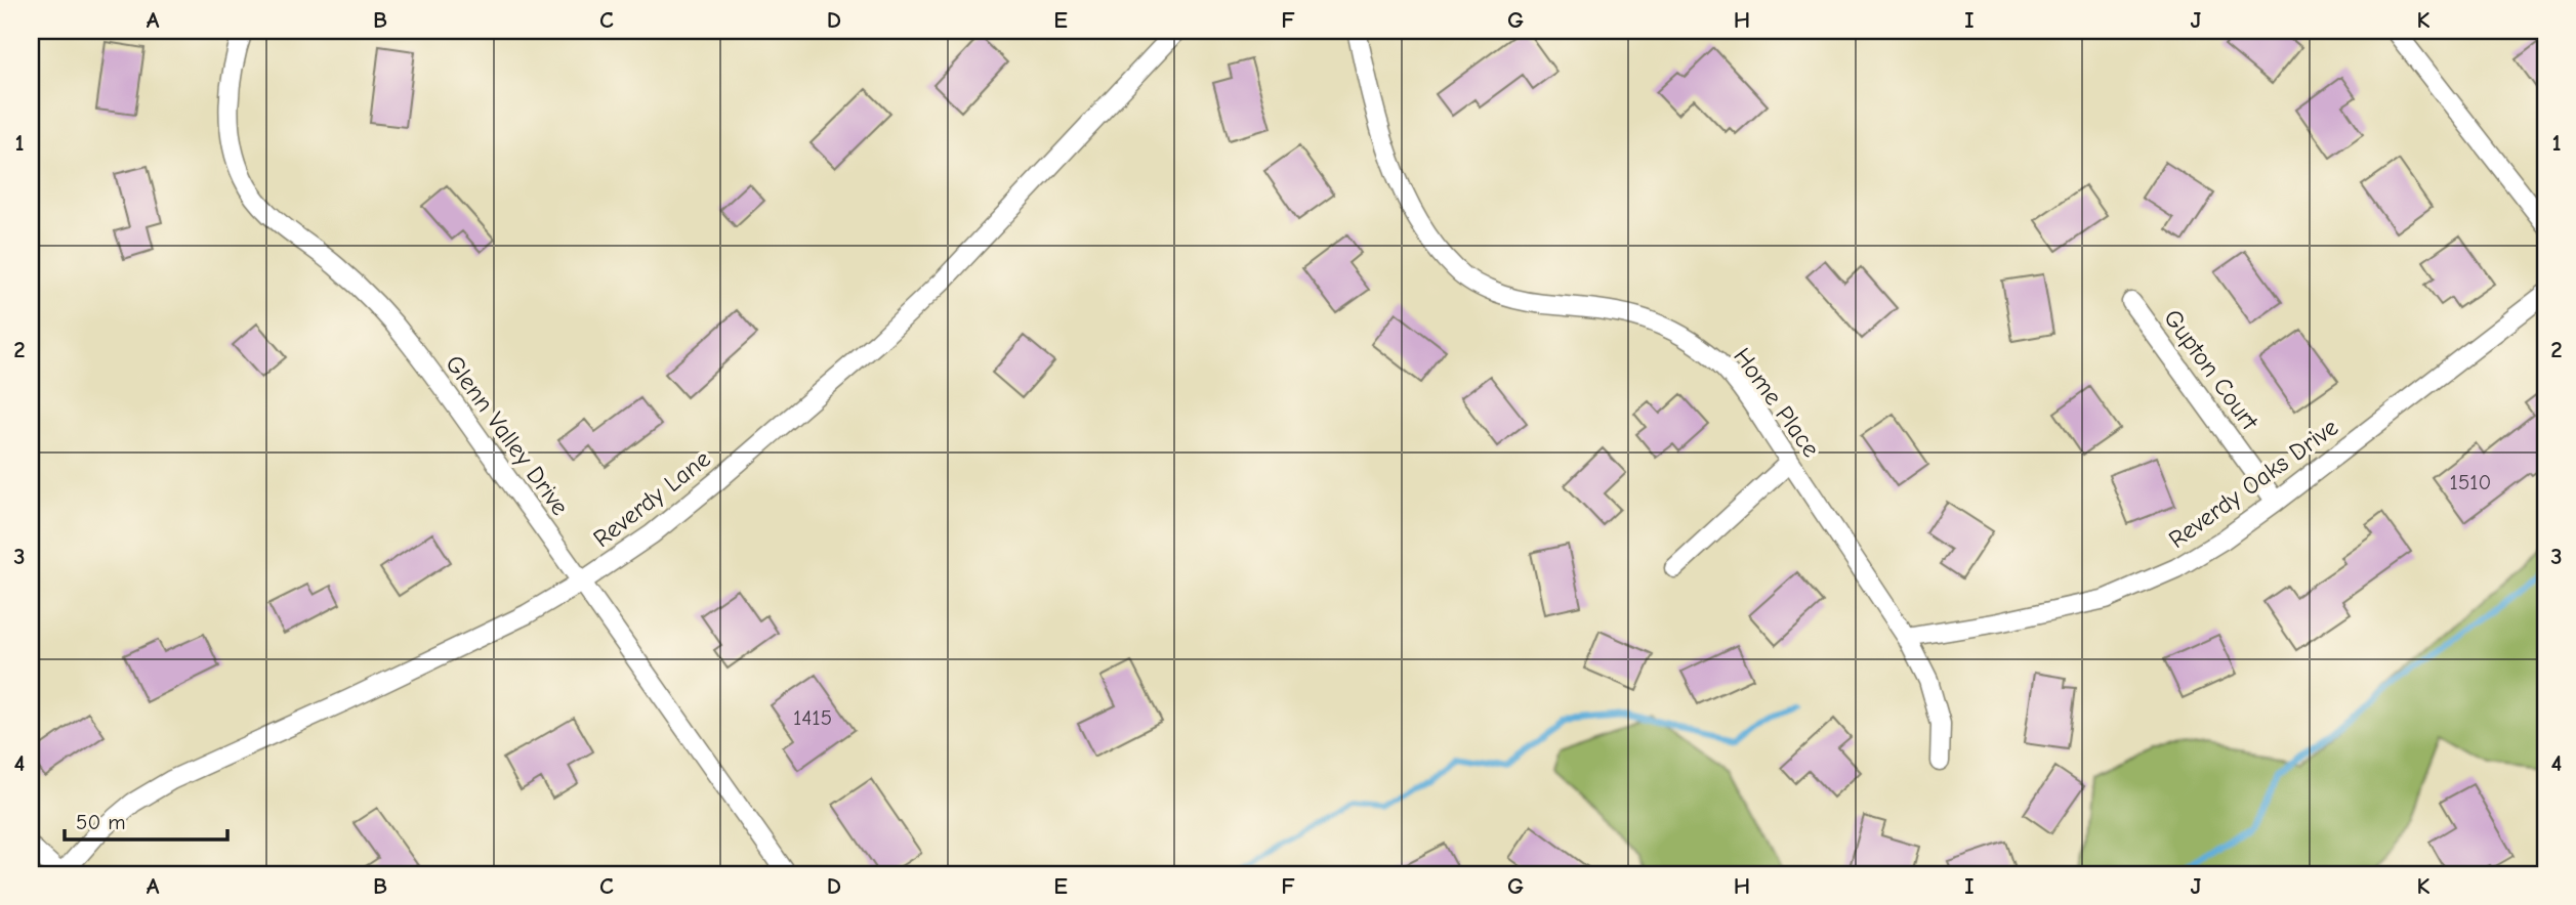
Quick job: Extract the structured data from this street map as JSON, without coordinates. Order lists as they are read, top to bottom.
{
  "streets": {
    "street": [
      "Gupton Court",
      "Home Place",
      "Glenn Valley Drive",
      "Reverdy Oaks Drive",
      "Reverdy Lane"
    ]
  },
  "crossings": [
    ["Gupton Court", "Reverdy Oaks Drive"],
    ["Home Place", "Reverdy Oaks Drive"],
    ["Glenn Valley Drive", "Reverdy Lane"]
  ],
  "house_numbers": ["1510", "1415"],
  "scale_bar": "50 m",
  "grid": {
    "columns": [
      "A",
      "B",
      "C",
      "D",
      "E",
      "F",
      "G",
      "H",
      "I",
      "J",
      "K"
    ],
    "rows": [
      "1",
      "2",
      "3",
      "4"
    ]
  }
}
